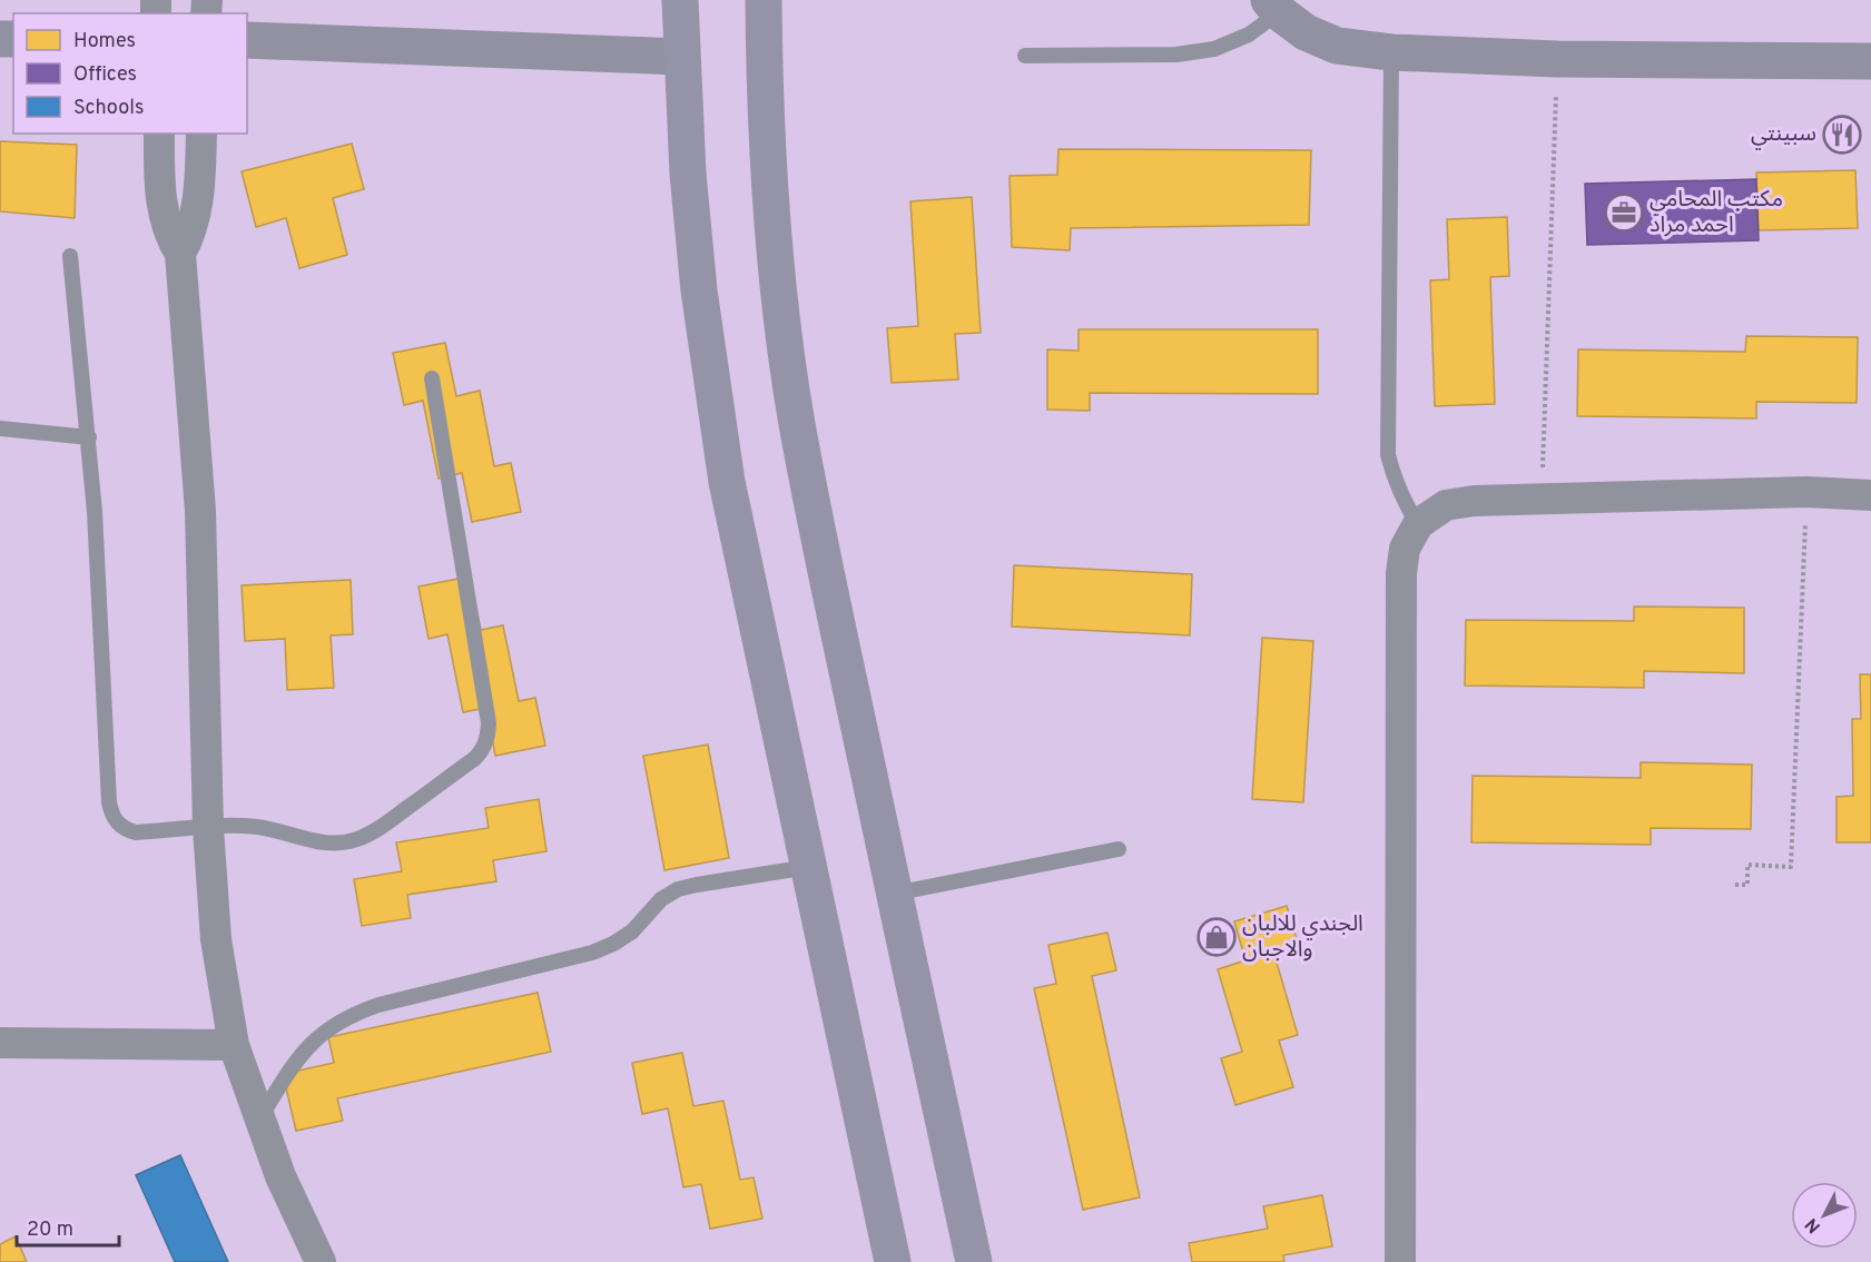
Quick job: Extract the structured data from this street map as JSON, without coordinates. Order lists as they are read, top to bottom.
{
  "places": {
    "restaurant": ["سبينتي"],
    "office": ["مكتب المحامي احمد مراد"],
    "shop": ["الجندي للالبان والاجبان"]
  },
  "legend": ["Homes", "Offices", "Schools"],
  "scale_bar": "20 m",
  "north": "bottom left"
}
